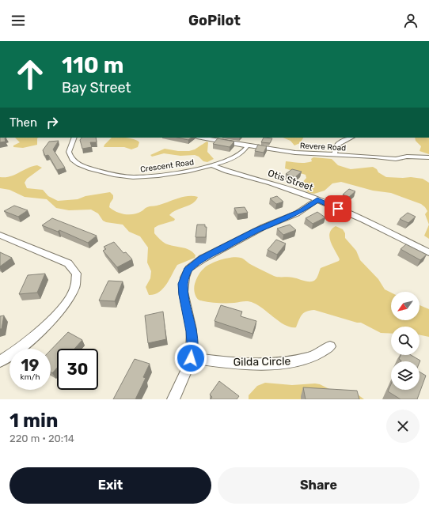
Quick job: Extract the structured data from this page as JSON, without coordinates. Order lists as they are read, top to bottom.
{
  "streets": {
    "street": [
      "Revere Road",
      "Crescent Road",
      "Otis Street",
      "Gilda Circle"
    ]
  },
  "crossings": [
    ["Revere Road", "Crescent Road"],
    ["Crescent Road", "Otis Street"]
  ],
  "north": "bottom left",
  "page": {
    "header": "GoPilot",
    "turn": ["110 m", "Bay Street"],
    "then": "Then",
    "speed": "19 km/h",
    "limit": "30",
    "heading": ["1 min", "220 m · 20:14"],
    "buttons": ["Exit", "Share"]
  }
}
